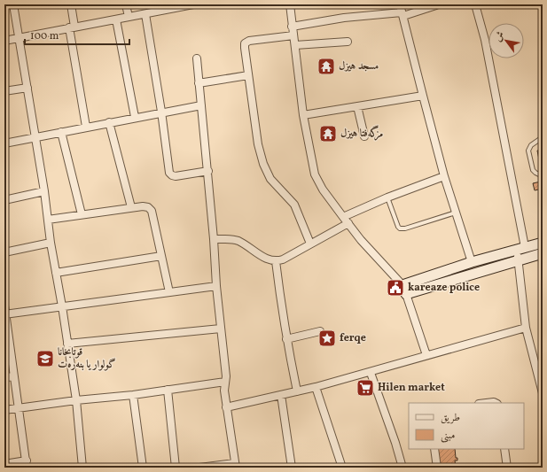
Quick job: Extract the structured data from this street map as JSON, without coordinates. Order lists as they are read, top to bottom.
{
  "places": {
    "temple": ["مسجد هيزل", "مزگەفتا هیزل"],
    "public building": ["kareaze police"],
    "place": ["ferqe"],
    "school or university": ["قوتابخانا گولوار یا بنەرەت"],
    "supermarket": ["Hilen market"]
  },
  "legend": ["طريق", "مبنى"],
  "scale_bar": "100 m",
  "north": "top left"
}
